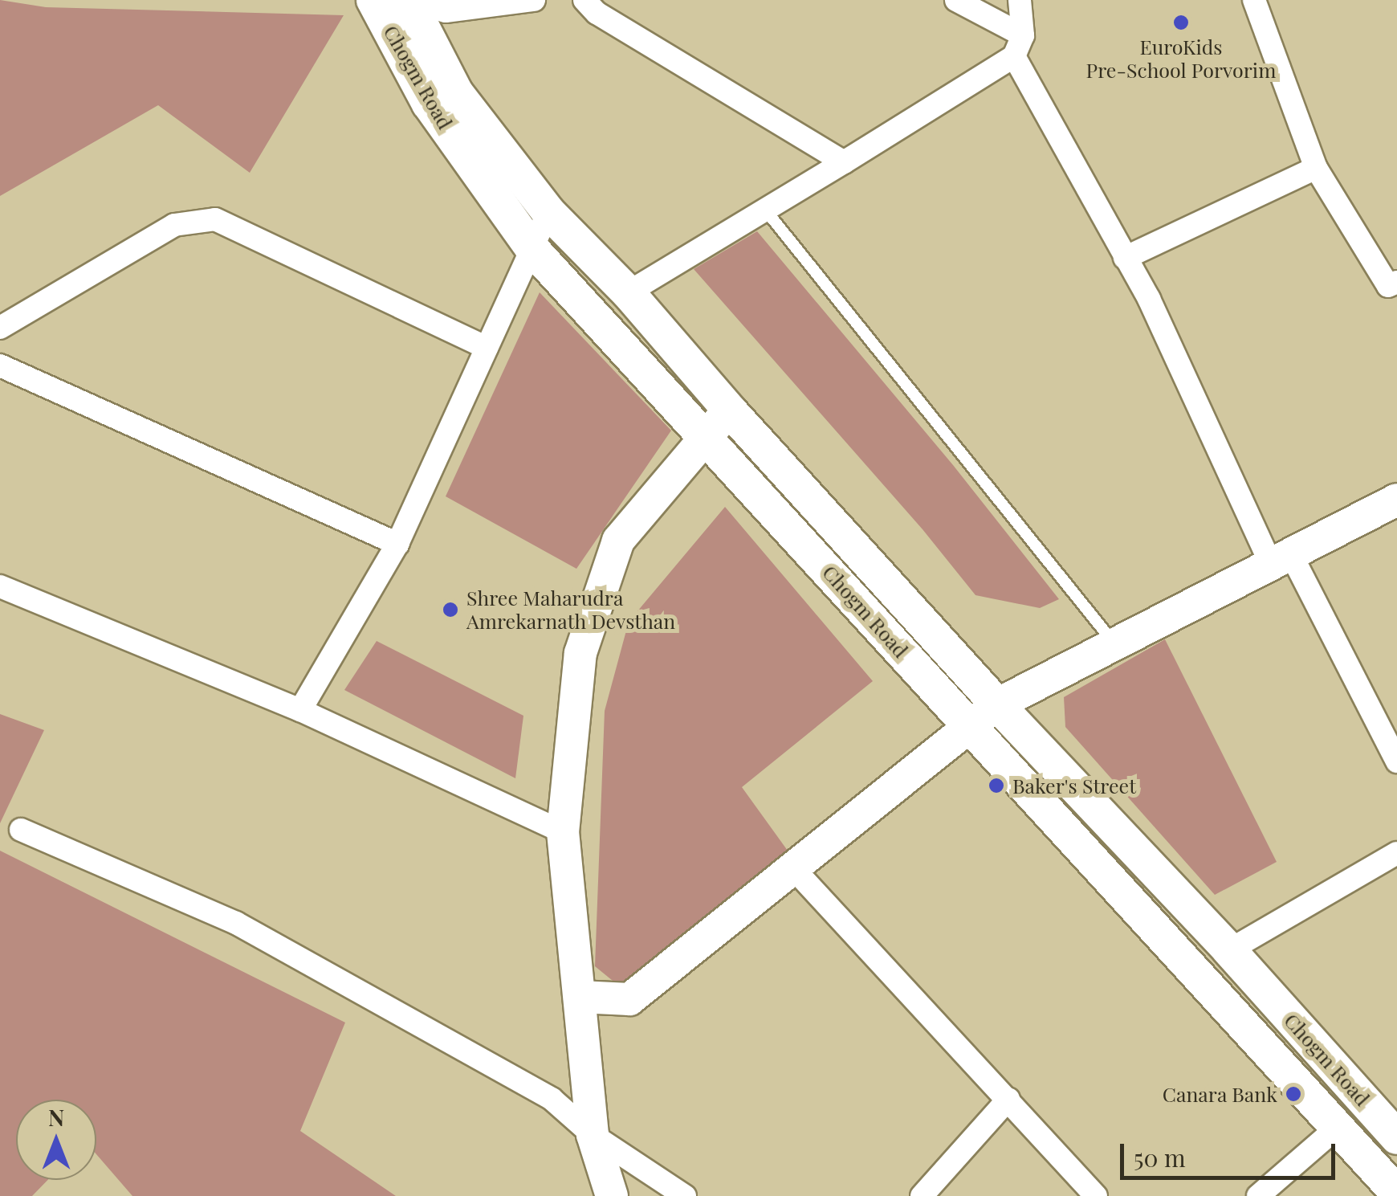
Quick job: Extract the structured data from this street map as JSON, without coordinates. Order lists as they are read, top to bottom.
{
  "streets": {
    "main road": ["Chogm Road"]
  },
  "places": [
    "EuroKids Pre-School Porvorim",
    "Shree Maharudra Amrekarnath Devsthan",
    "Baker's Street",
    "Canara Bank"
  ],
  "scale_bar": "50 m",
  "north": "top"
}
